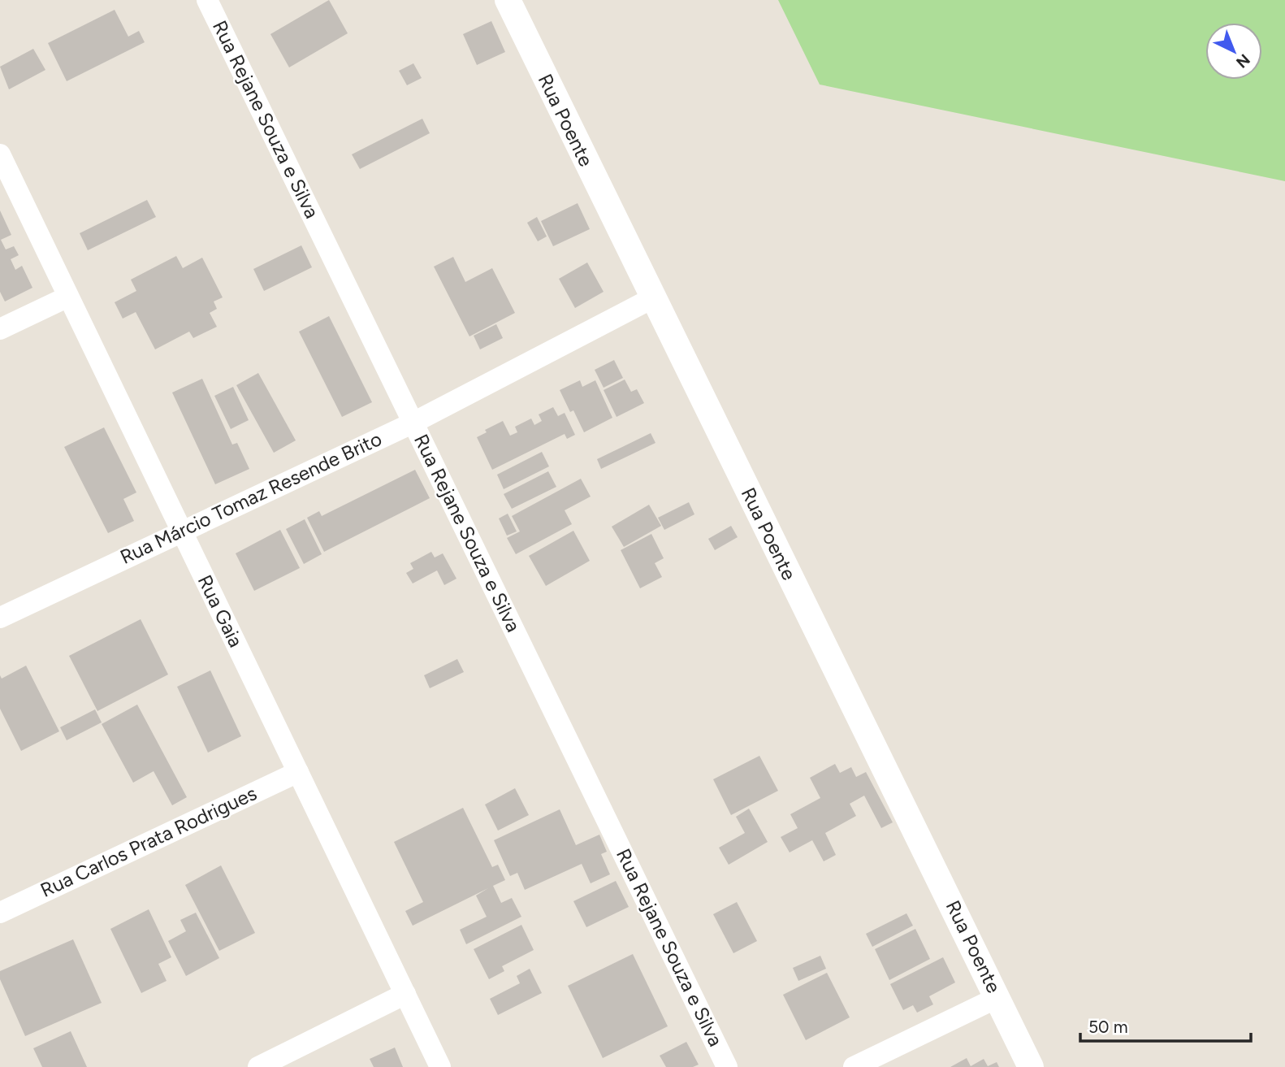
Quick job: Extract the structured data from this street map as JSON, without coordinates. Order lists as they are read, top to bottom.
{
  "streets": {
    "street": [
      "Rua Rejane Souza e Silva",
      "Rua Poente",
      "Rua Márcio Tomaz Resende Brito",
      "Rua Gaia",
      "Rua Carlos Prata Rodrigues"
    ]
  },
  "crossings": [
    ["Rua Rejane Souza e Silva", "Rua Márcio Tomaz Resende Brito"],
    ["Rua Poente", "Rua Márcio Tomaz Resende Brito"],
    ["Rua Márcio Tomaz Resende Brito", "Rua Gaia"],
    ["Rua Gaia", "Rua Carlos Prata Rodrigues"]
  ],
  "scale_bar": "50 m",
  "north": "bottom right"
}
